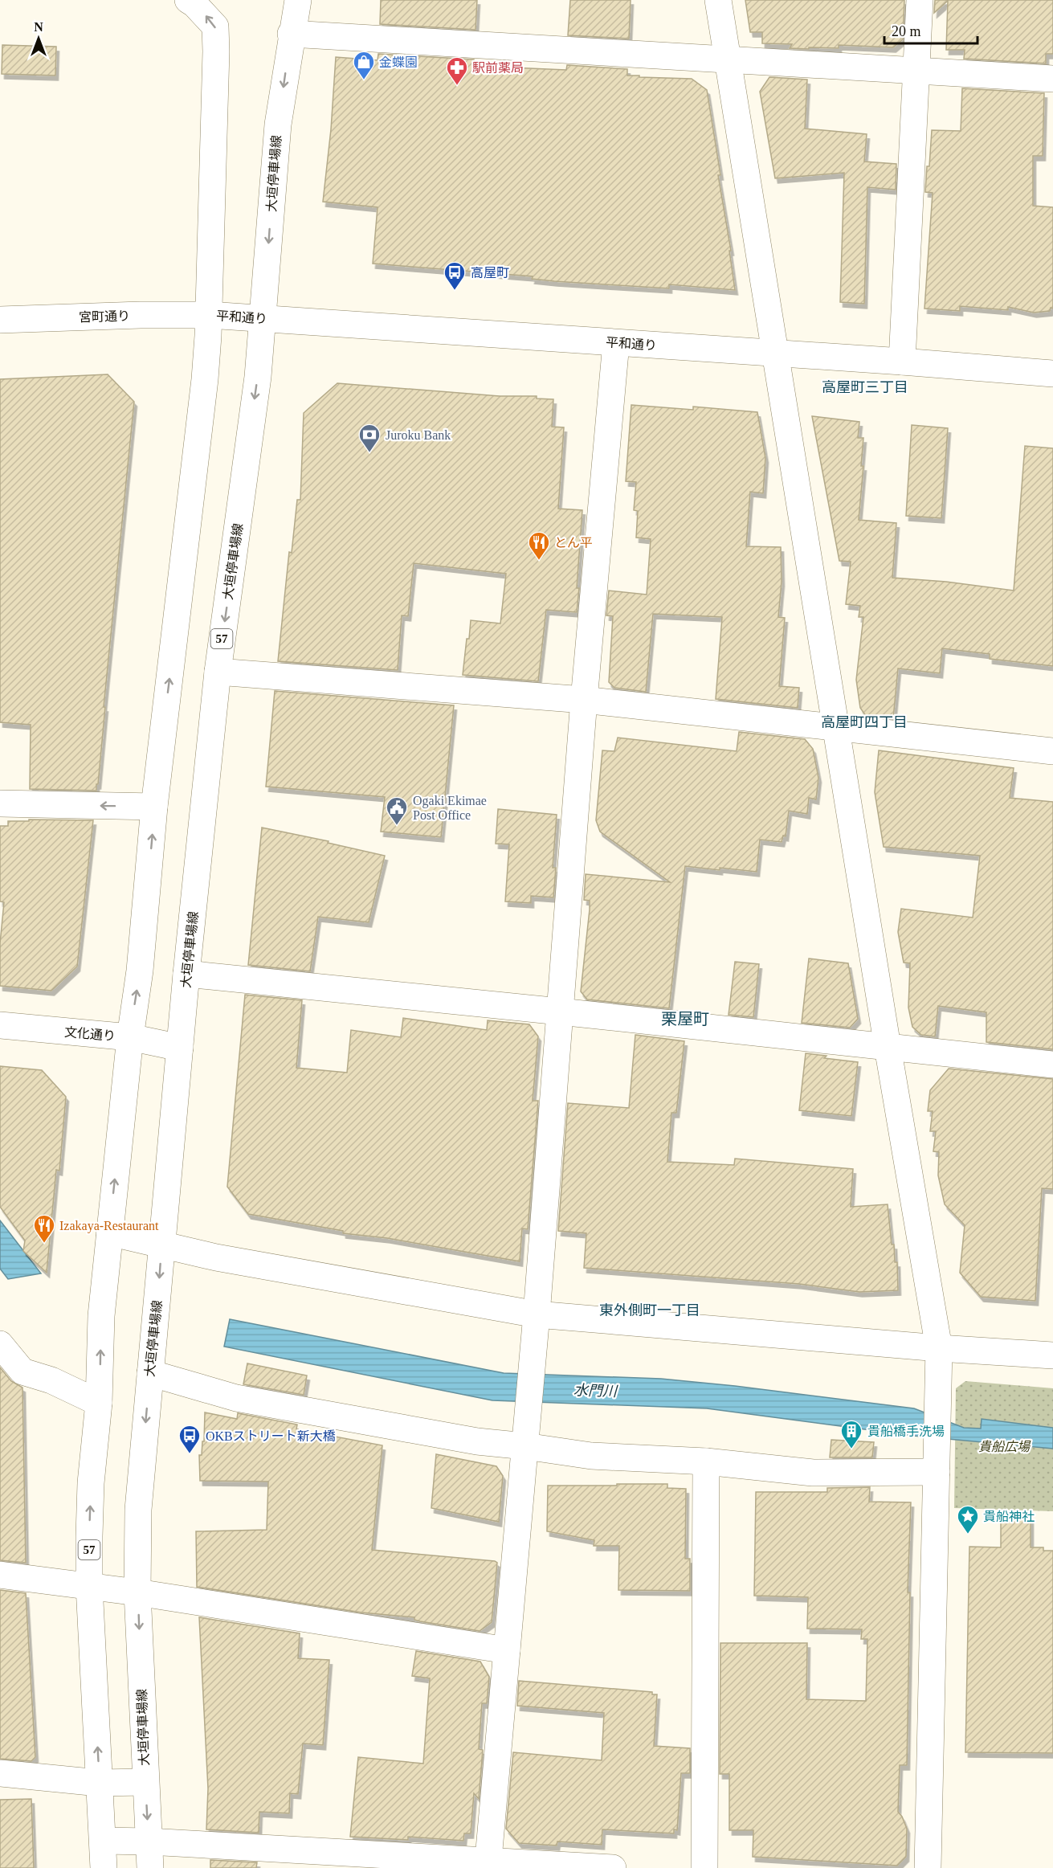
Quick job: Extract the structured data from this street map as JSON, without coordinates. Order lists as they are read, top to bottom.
{
  "streets": {
    "street": [
      "大垣停車場線",
      "宮町通り",
      "平和通り",
      "57",
      "文化通り"
    ]
  },
  "crossings": [
    ["大垣停車場線", "平和通り"],
    ["大垣停車場線", "文化通り"],
    ["宮町通り", "平和通り"],
    ["宮町通り", "57"],
    ["平和通り", "57"],
    ["57", "文化通り"]
  ],
  "districts": [
    "高屋町三丁目",
    "高屋町四丁目",
    "栗屋町",
    "東外側町一丁目"
  ],
  "water": ["水門川"],
  "parks": ["貴船広場"],
  "places": {
    "shop": ["金蝶園"],
    "pharmacy": ["駅前薬局"],
    "bus stop": ["高屋町", "OKBストリート新大橋"],
    "bank": ["Juroku Bank"],
    "restaurant": ["とん平", "Izakaya-Restaurant"],
    "public building": ["Ogaki Ekimae Post Office"],
    "building": ["貴船橋手洗場"],
    "place": ["貴船神社"]
  },
  "scale_bar": "20 m",
  "north": "top"
}
